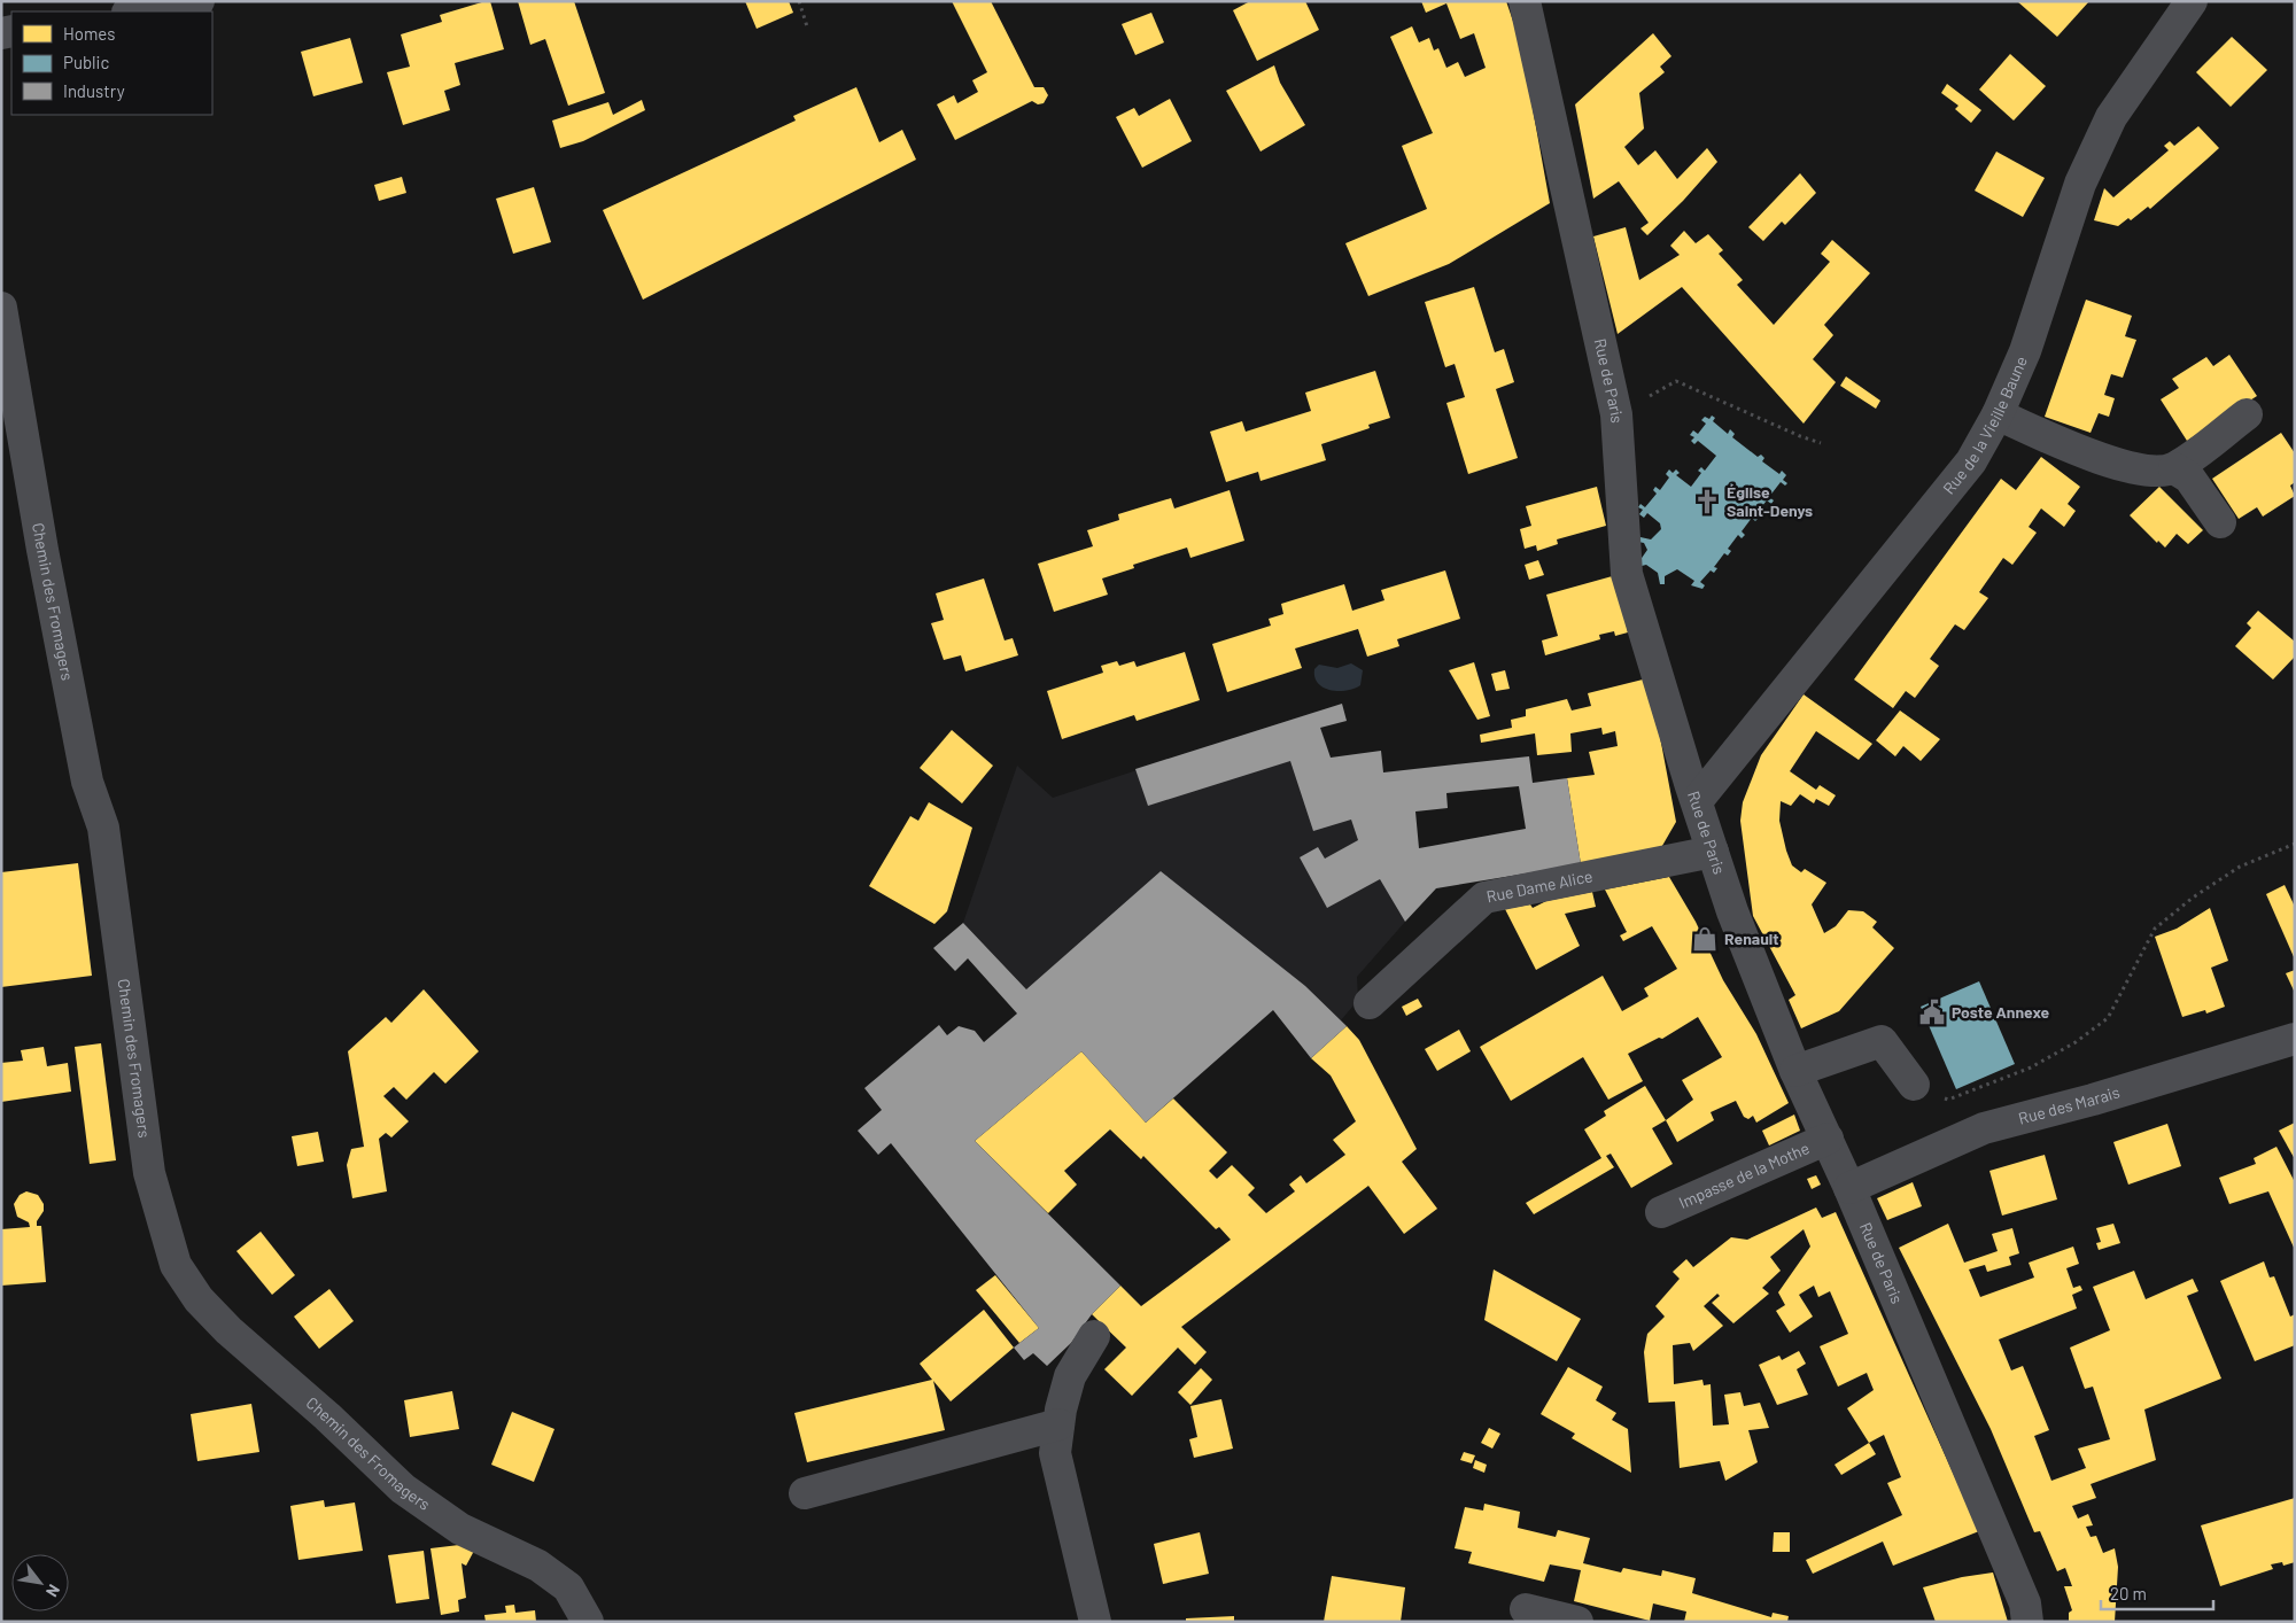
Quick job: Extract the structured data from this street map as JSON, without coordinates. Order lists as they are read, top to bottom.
{
  "streets": {
    "street": [
      "Rue de Paris",
      "Rue de la Vieille Baune",
      "Chemin des Fromagers",
      "Rue Dame Alice",
      "Rue des Marais",
      "Impasse de la Mothe"
    ]
  },
  "crossings": [
    ["Rue de Paris", "Rue de la Vieille Baune"],
    ["Rue de Paris", "Rue Dame Alice"],
    ["Rue de Paris", "Rue des Marais"],
    ["Rue de Paris", "Impasse de la Mothe"]
  ],
  "places": {
    "church": ["Église Saint-Denys"],
    "shop": ["Renault"],
    "public building": ["Poste Annexe"]
  },
  "legend": ["Homes", "Public", "Industry"],
  "scale_bar": "20 m",
  "north": "bottom right"
}
